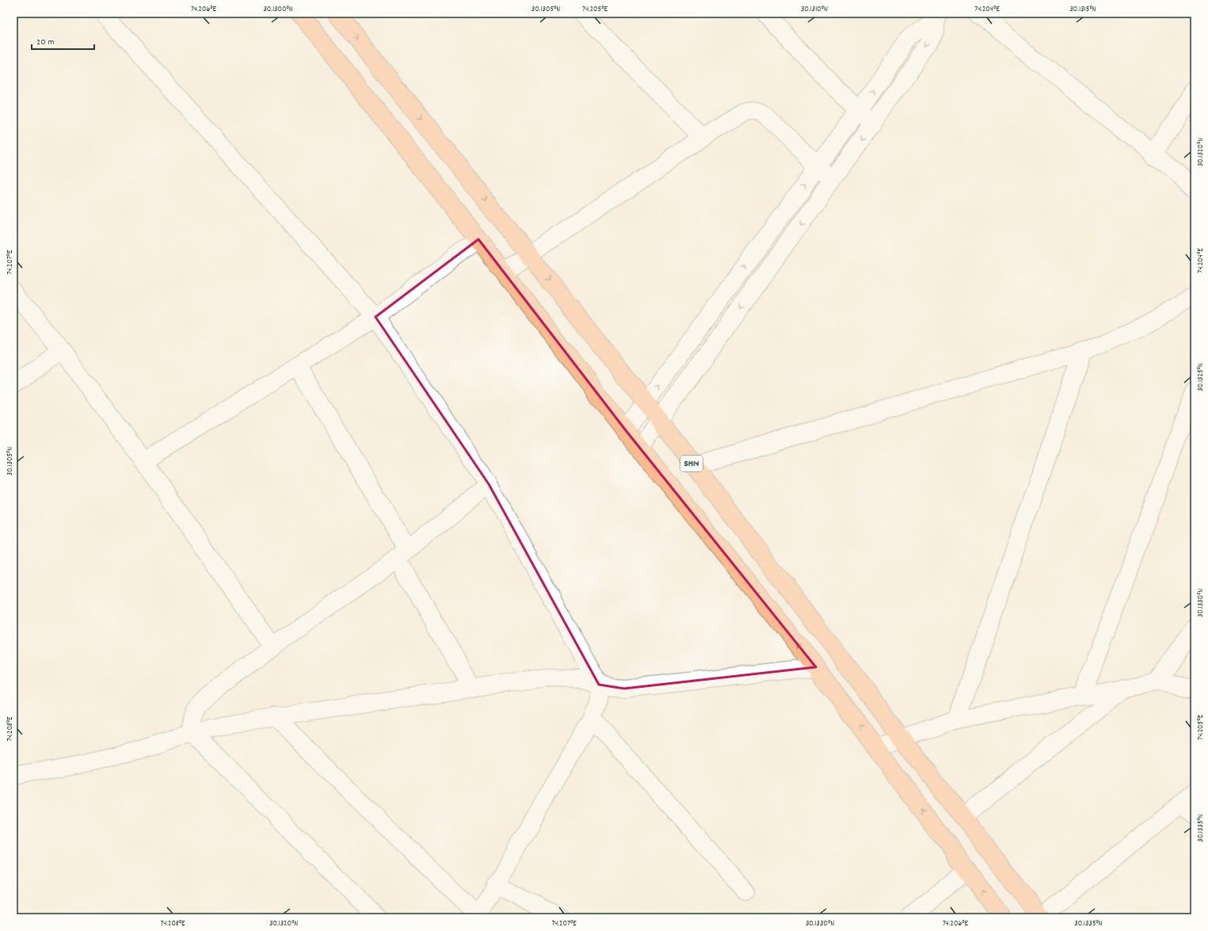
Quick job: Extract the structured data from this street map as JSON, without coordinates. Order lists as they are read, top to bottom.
{
  "streets": {
    "main road": ["SH14"]
  },
  "scale_bar": "20 m",
  "coordinates": [
    "74.206°E",
    "30.1300°N",
    "30.1305°N",
    "74.205°E",
    "30.1310°N",
    "74.204°E",
    "30.1315°N",
    "30.1320°N",
    "74.207°E",
    "30.1325°N",
    "30.1330°N",
    "74.208°E",
    "30.1335°N"
  ]
}
